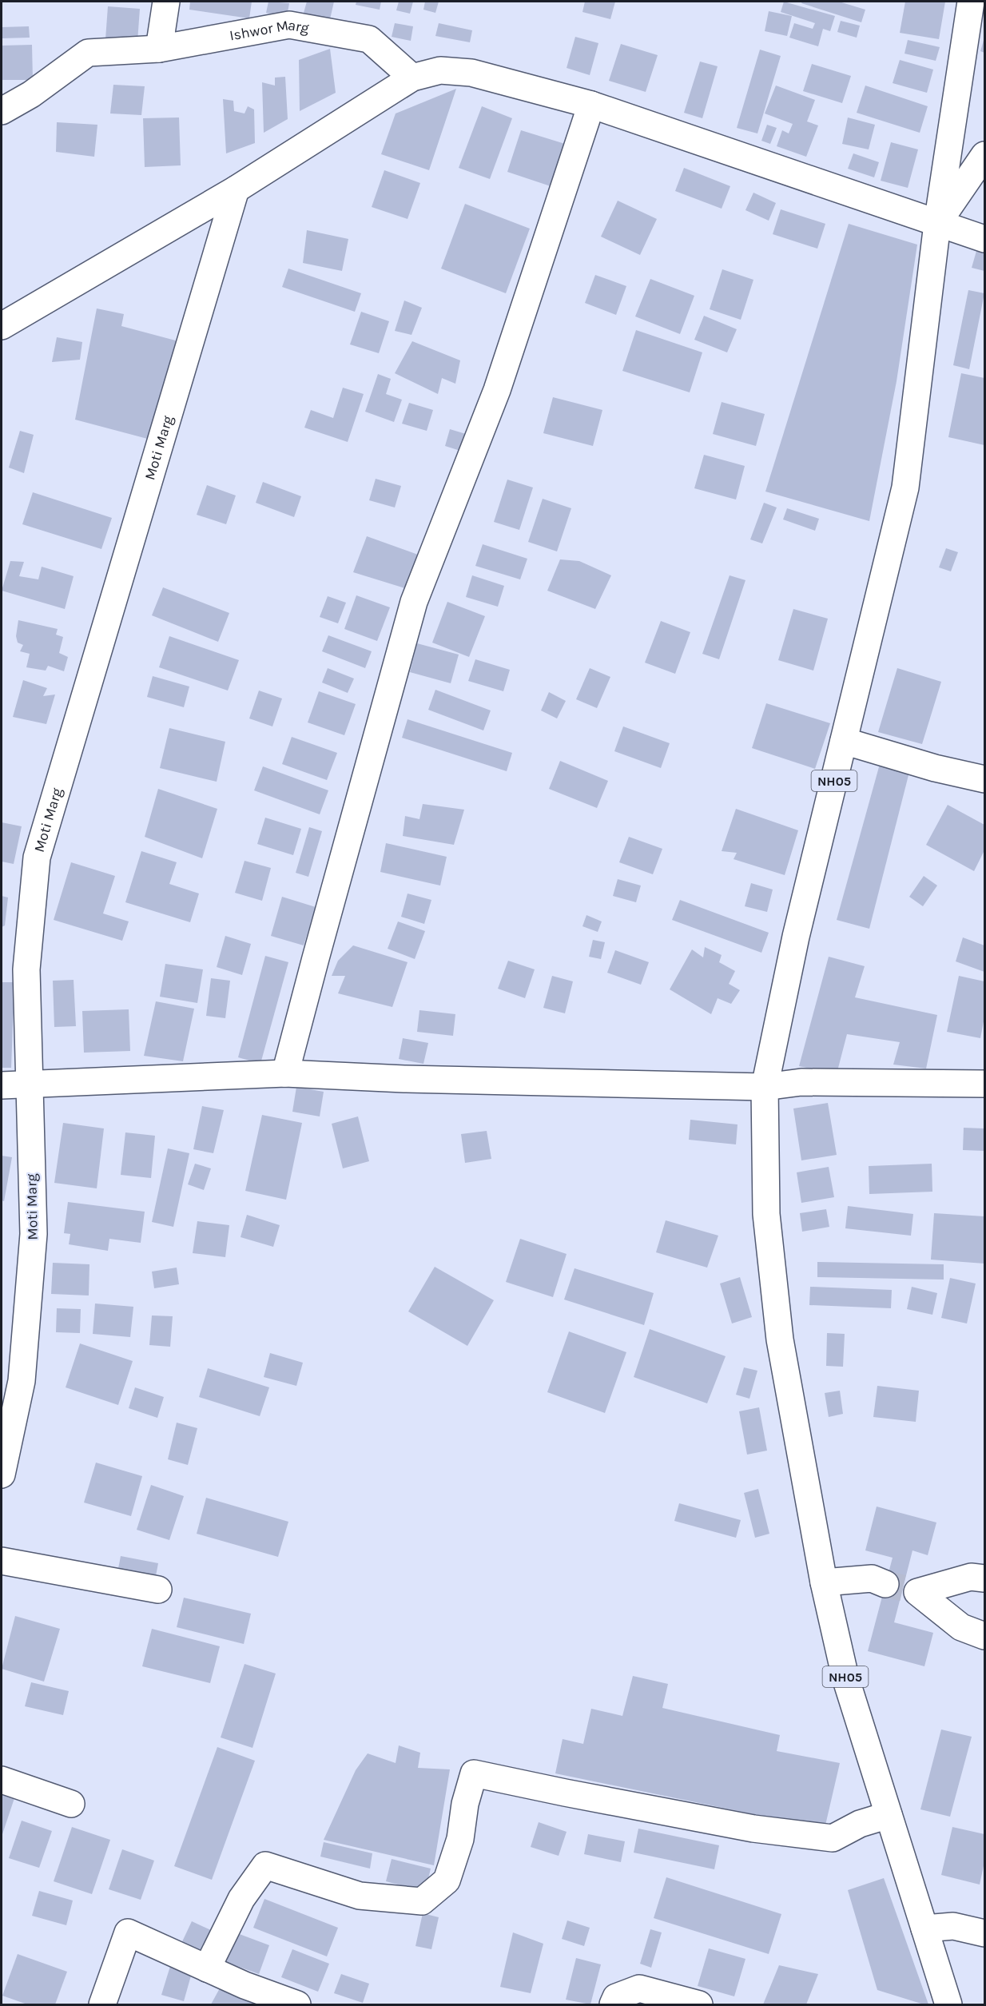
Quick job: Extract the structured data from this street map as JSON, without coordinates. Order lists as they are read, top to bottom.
{
  "streets": {
    "street": ["Ishwor Marg", "Moti Marg", "NH05"]
  }
}
